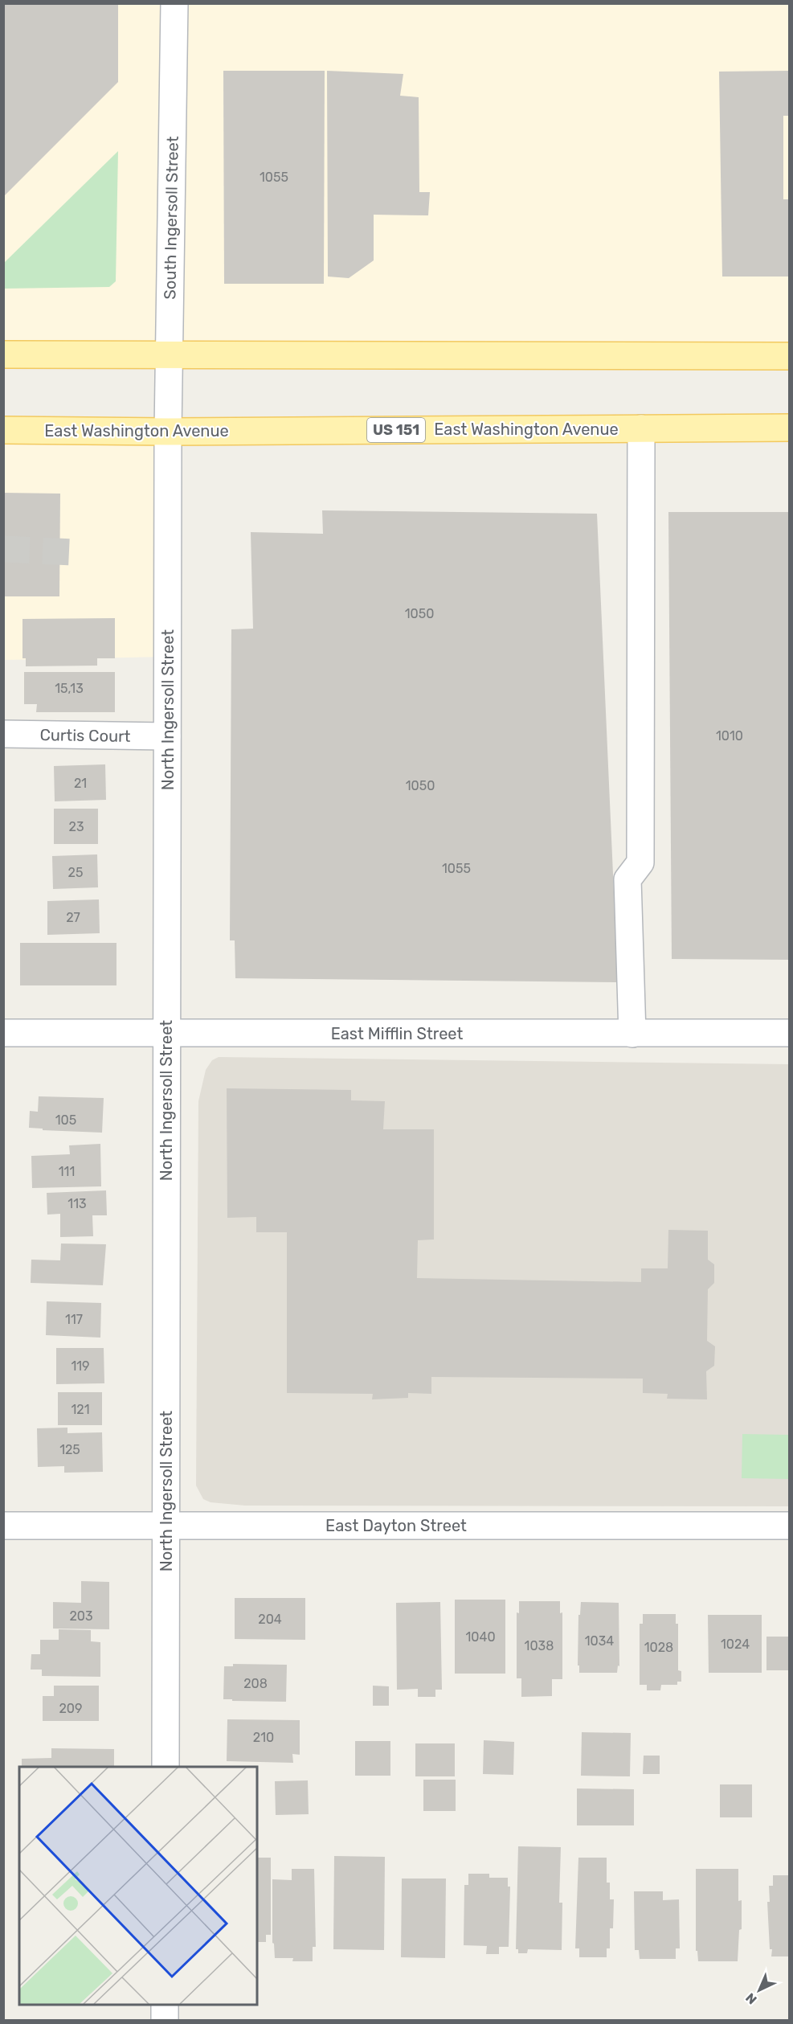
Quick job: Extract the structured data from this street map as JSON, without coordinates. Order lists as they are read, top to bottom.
{
  "streets": {
    "main road": ["East Washington Avenue", "US 151"],
    "street": [
      "South Ingersoll Street",
      "North Ingersoll Street",
      "Curtis Court",
      "East Mifflin Street",
      "East Dayton Street"
    ]
  },
  "crossings": [
    ["South Ingersoll Street", "East Washington Avenue"],
    ["South Ingersoll Street", "North Ingersoll Street"],
    ["East Washington Avenue", "North Ingersoll Street"],
    ["North Ingersoll Street", "Curtis Court"],
    ["North Ingersoll Street", "East Mifflin Street"],
    ["North Ingersoll Street", "East Dayton Street"]
  ],
  "house_numbers": [
    "1055",
    "1050",
    "15,13",
    "1010",
    "21",
    "1050",
    "23",
    "1055",
    "25",
    "27",
    "105",
    "111",
    "113",
    "117",
    "119",
    "121",
    "125",
    "203",
    "204",
    "1040",
    "1034",
    "1024",
    "1038",
    "1028",
    "208",
    "209",
    "210"
  ],
  "north": "bottom left"
}
